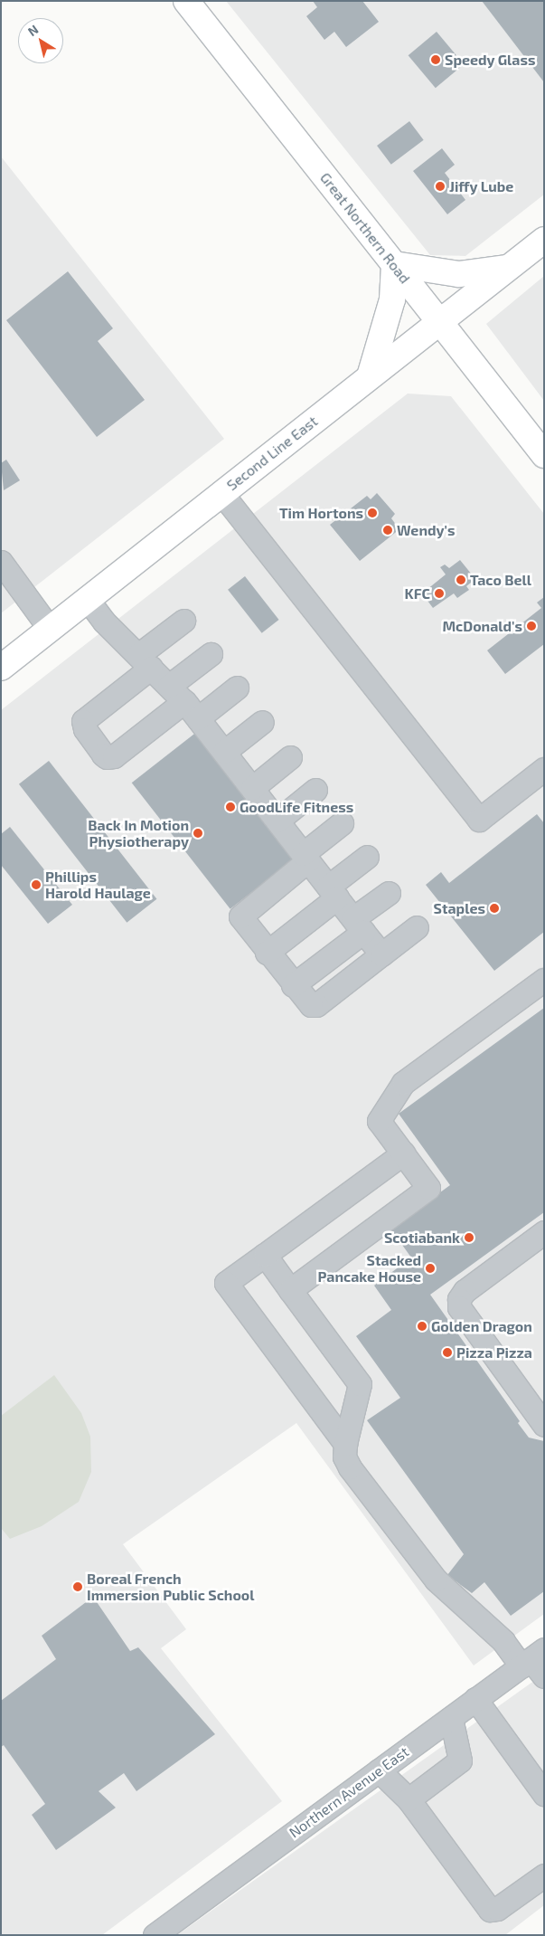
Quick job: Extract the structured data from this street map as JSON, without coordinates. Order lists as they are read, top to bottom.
{
  "streets": {
    "main road": ["Great Northern Road", "Second Line East"],
    "street": ["Northern Avenue East"]
  },
  "crossings": [
    ["Great Northern Road", "Second Line East"]
  ],
  "places": [
    "Speedy Glass",
    "Jiffy Lube",
    "Tim Hortons",
    "Wendy's",
    "Taco Bell",
    "KFC",
    "McDonald's",
    "GoodLife Fitness",
    "Back In Motion Physiotherapy",
    "Phillips Harold Haulage",
    "Staples",
    "Scotiabank",
    "Stacked Pancake House",
    "Golden Dragon",
    "Pizza Pizza",
    "Boreal French Immersion Public School"
  ],
  "north": "top left"
}
